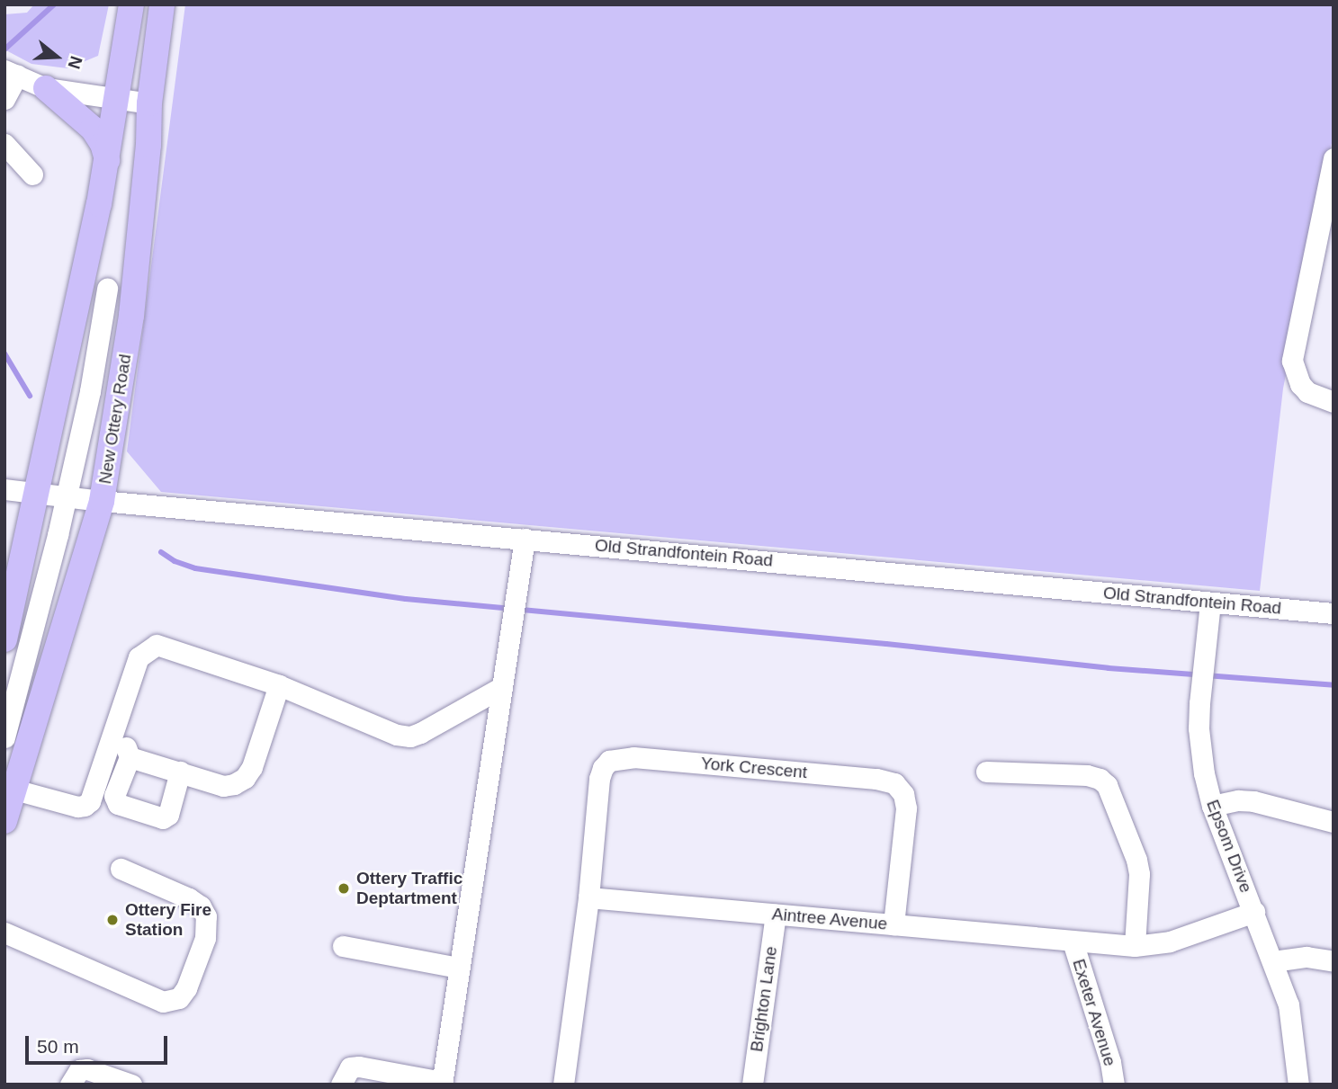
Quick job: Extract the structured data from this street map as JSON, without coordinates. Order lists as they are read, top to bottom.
{
  "streets": {
    "main road": ["New Ottery Road"],
    "street": [
      "Old Strandfontein Road",
      "York Crescent",
      "Epsom Drive",
      "Aintree Avenue",
      "Brighton Lane",
      "Exeter Avenue"
    ]
  },
  "crossings": [
    ["New Ottery Road", "Old Strandfontein Road"],
    ["Old Strandfontein Road", "Epsom Drive"],
    ["York Crescent", "Aintree Avenue"],
    ["Epsom Drive", "Aintree Avenue"],
    ["Aintree Avenue", "Brighton Lane"],
    ["Aintree Avenue", "Exeter Avenue"]
  ],
  "places": ["Ottery Traffic Deptartment", "Ottery Fire Station"],
  "scale_bar": "50 m",
  "north": "right"
}
